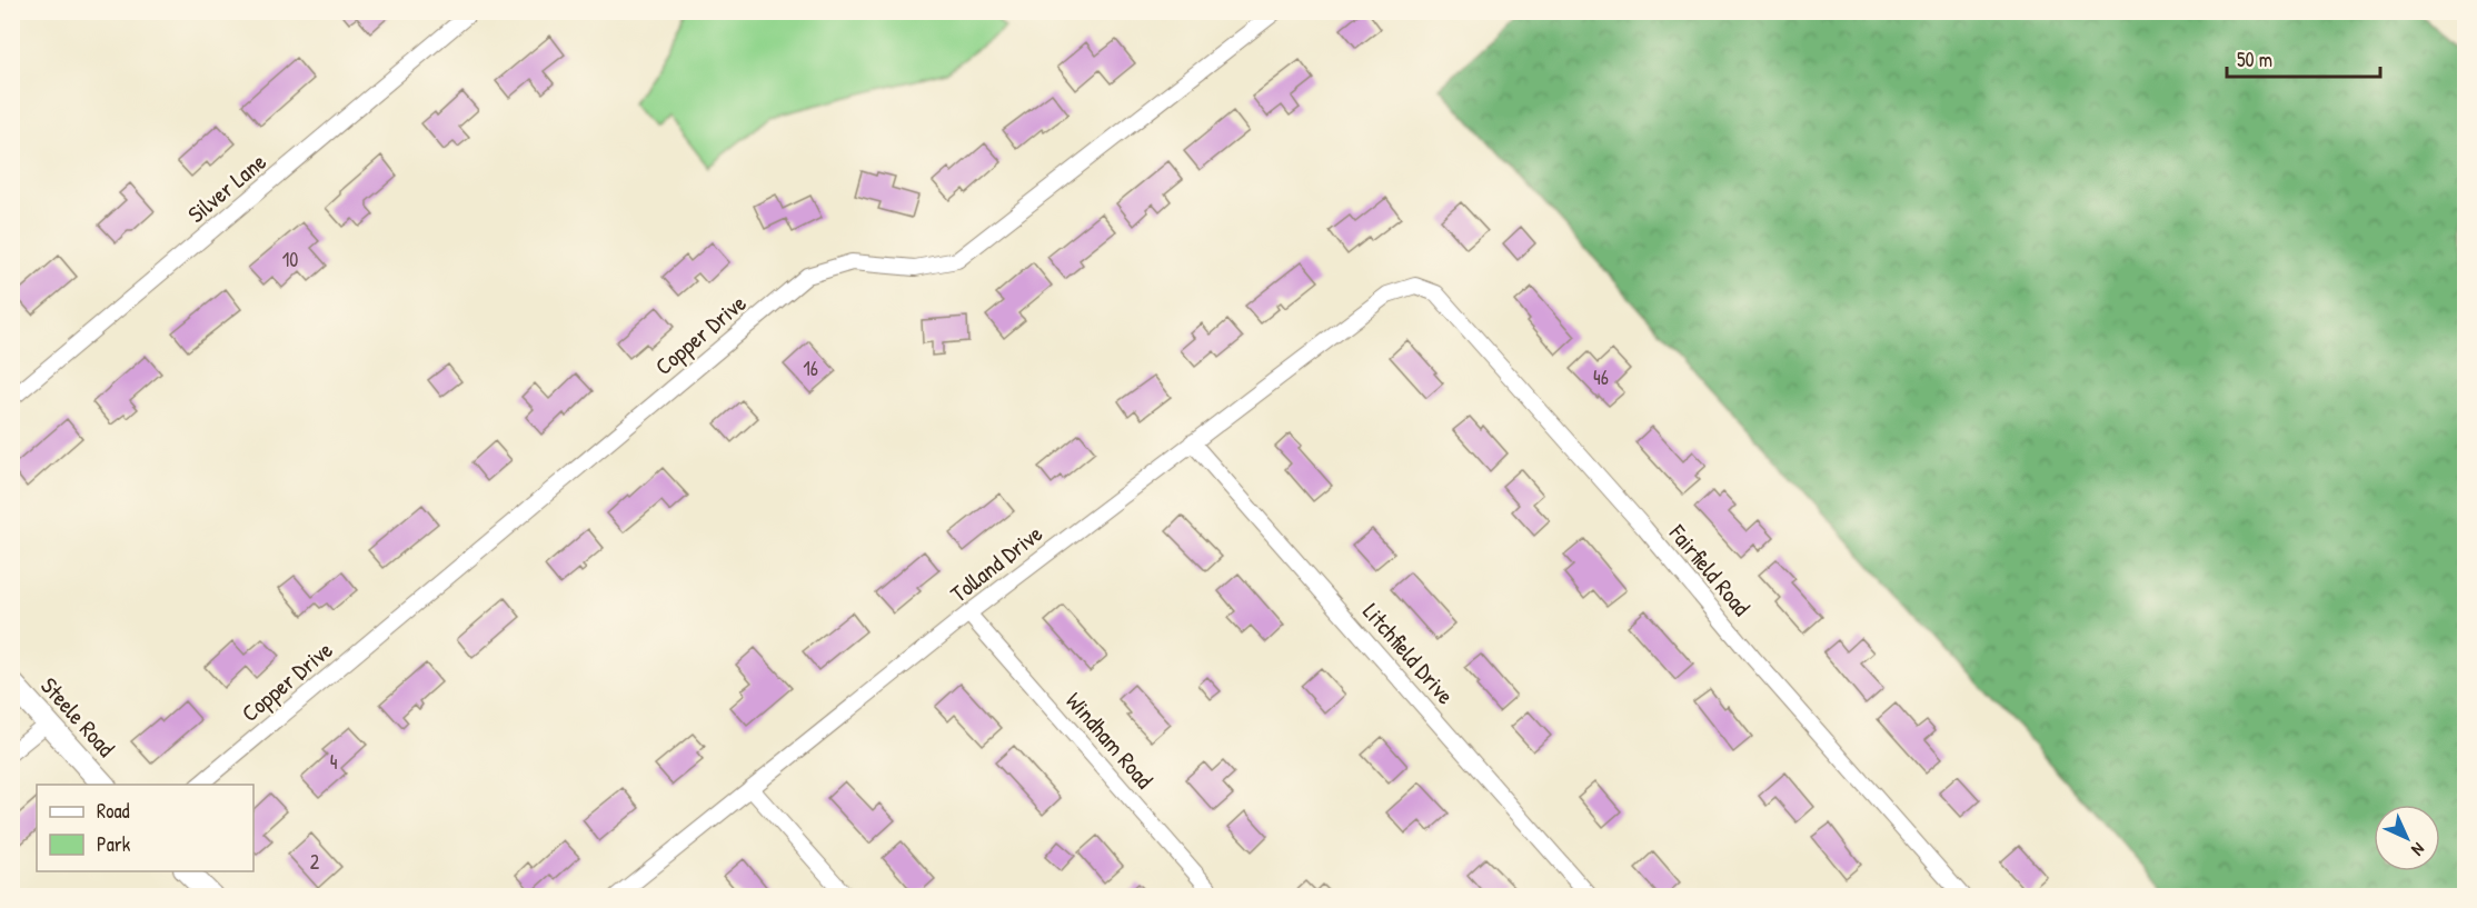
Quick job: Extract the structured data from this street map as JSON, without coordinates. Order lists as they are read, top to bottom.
{
  "streets": {
    "street": [
      "Silver Lane",
      "Copper Drive",
      "Tolland Drive",
      "Fairfield Road",
      "Litchfield Drive",
      "Steele Road",
      "Windham Road"
    ]
  },
  "crossings": [
    ["Tolland Drive", "Fairfield Road"],
    ["Tolland Drive", "Litchfield Drive"],
    ["Tolland Drive", "Windham Road"]
  ],
  "house_numbers": [
    "10",
    "16",
    "46",
    "4",
    "2"
  ],
  "legend": ["Road", "Park"],
  "scale_bar": "50 m",
  "north": "bottom right"
}
